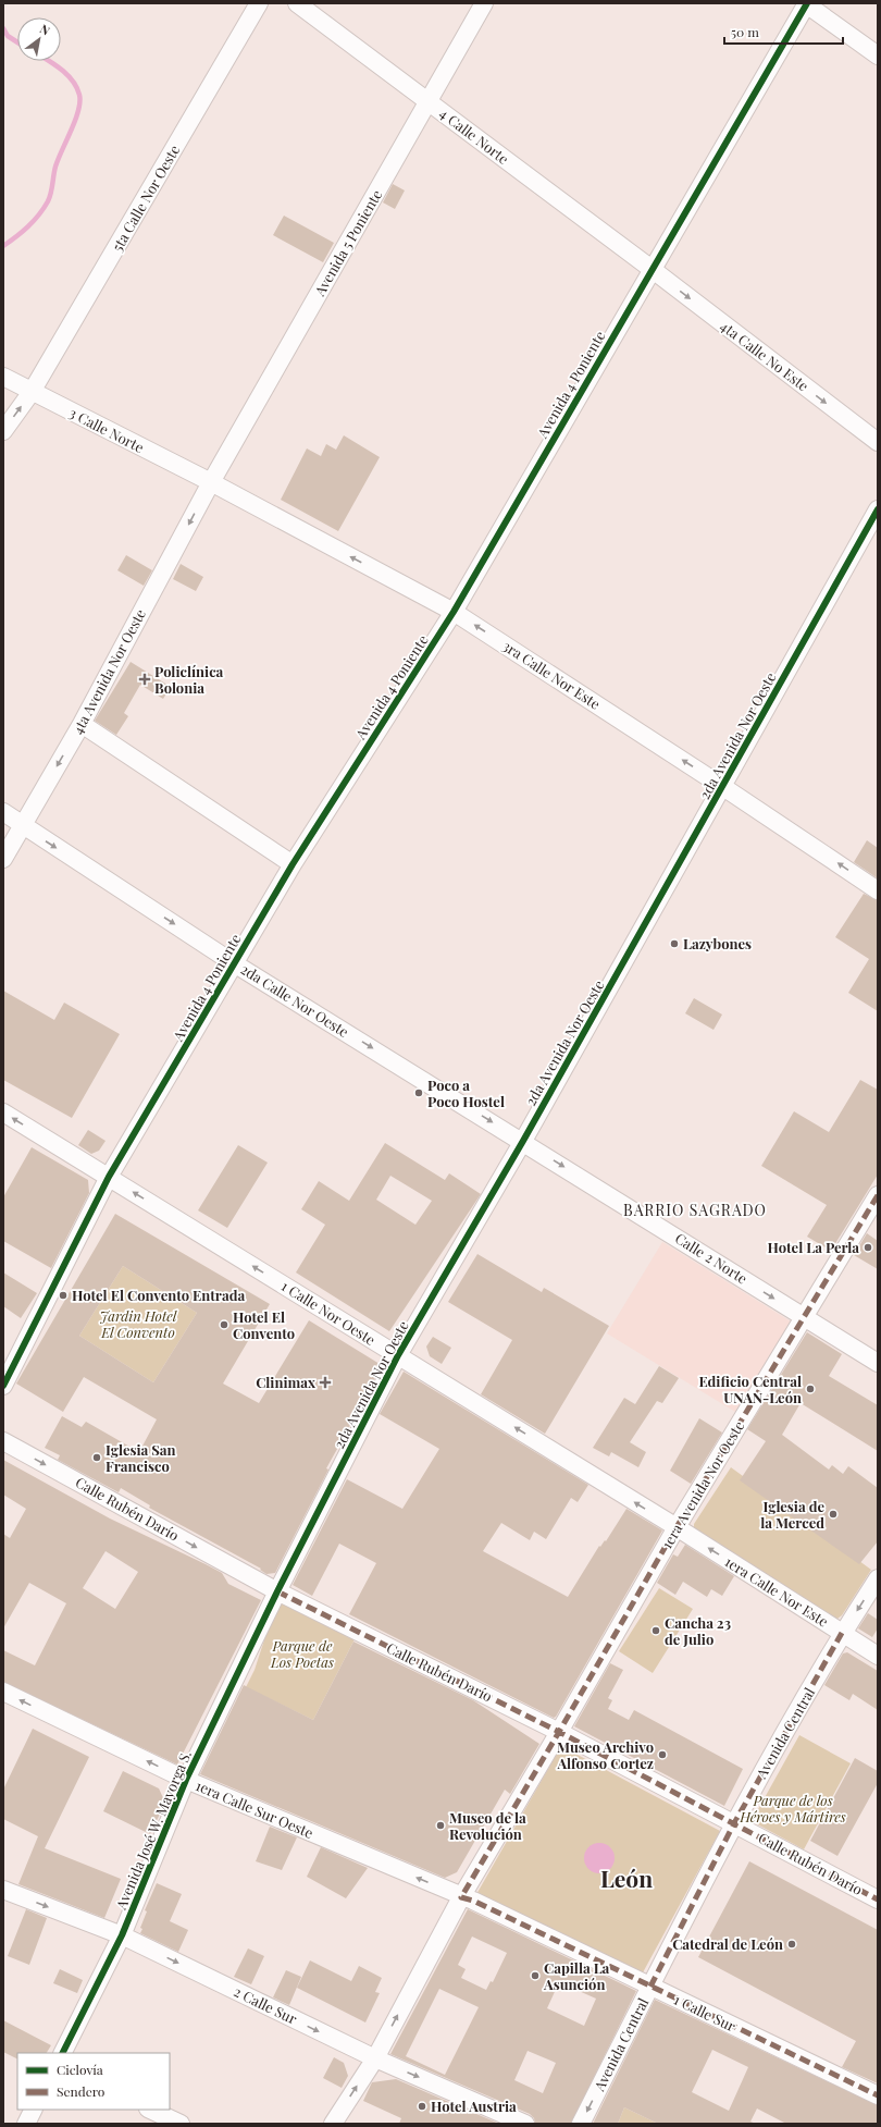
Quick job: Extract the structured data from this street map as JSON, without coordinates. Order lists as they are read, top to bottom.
{
  "streets": {
    "street": [
      "4 Calle Norte",
      "5ta Calle Nor Oeste",
      "Avenida 5 Poniente",
      "4ta Calle No Este",
      "Avenida 4 Poniente",
      "3 Calle Norte",
      "4ta Avenida Nor Oeste",
      "3ra Calle Nor Este",
      "2da Avenida Nor Oeste",
      "2da Calle Nor Oeste",
      "Calle 2 Norte",
      "1 Calle Nor Oeste",
      "1era Avenida Nor Oeste",
      "Calle Rubén Darío",
      "1era Calle Nor Este",
      "Avenida Central",
      "1era Calle Sur Oeste",
      "Avenida José W. Mayorga S.",
      "2 Calle Sur",
      "1 Calle Sur"
    ]
  },
  "crossings": [
    ["4 Calle Norte", "Avenida 5 Poniente"],
    ["4 Calle Norte", "4ta Calle No Este"],
    ["4 Calle Norte", "Avenida 4 Poniente"],
    ["5ta Calle Nor Oeste", "3 Calle Norte"],
    ["Avenida 5 Poniente", "3 Calle Norte"],
    ["Avenida 5 Poniente", "4ta Avenida Nor Oeste"],
    ["Avenida 5 Poniente", "3ra Calle Nor Este"],
    ["4ta Calle No Este", "Avenida 4 Poniente"],
    ["Avenida 4 Poniente", "3ra Calle Nor Este"],
    ["Avenida 4 Poniente", "2da Calle Nor Oeste"],
    ["Avenida 4 Poniente", "1 Calle Nor Oeste"],
    ["3 Calle Norte", "4ta Avenida Nor Oeste"],
    ["3 Calle Norte", "3ra Calle Nor Este"],
    ["4ta Avenida Nor Oeste", "3ra Calle Nor Este"],
    ["4ta Avenida Nor Oeste", "2da Calle Nor Oeste"],
    ["3ra Calle Nor Este", "2da Avenida Nor Oeste"],
    ["2da Avenida Nor Oeste", "2da Calle Nor Oeste"],
    ["2da Avenida Nor Oeste", "Calle 2 Norte"],
    ["2da Avenida Nor Oeste", "1 Calle Nor Oeste"],
    ["2da Avenida Nor Oeste", "Calle Rubén Darío"],
    ["2da Avenida Nor Oeste", "Avenida José W. Mayorga S."],
    ["2da Calle Nor Oeste", "Calle 2 Norte"],
    ["Calle 2 Norte", "1era Avenida Nor Oeste"],
    ["1 Calle Nor Oeste", "1era Avenida Nor Oeste"],
    ["1 Calle Nor Oeste", "1era Calle Nor Este"],
    ["1era Avenida Nor Oeste", "Calle Rubén Darío"],
    ["1era Avenida Nor Oeste", "1era Calle Nor Este"],
    ["1era Avenida Nor Oeste", "1era Calle Sur Oeste"],
    ["1era Avenida Nor Oeste", "2 Calle Sur"],
    ["1era Avenida Nor Oeste", "1 Calle Sur"],
    ["Calle Rubén Darío", "Avenida Central"],
    ["Calle Rubén Darío", "Avenida José W. Mayorga S."],
    ["1era Calle Nor Este", "Avenida Central"],
    ["Avenida Central", "1 Calle Sur"],
    ["1era Calle Sur Oeste", "Avenida José W. Mayorga S."],
    ["1era Calle Sur Oeste", "1 Calle Sur"],
    ["Avenida José W. Mayorga S.", "2 Calle Sur"]
  ],
  "one_way": [
    "4ta Calle No Este",
    "4ta Avenida Nor Oeste",
    "3ra Calle Nor Este",
    "Calle 2 Norte",
    "1 Calle Nor Oeste",
    "1era Calle Nor Este",
    "Avenida Central",
    "1era Calle Sur Oeste",
    "2 Calle Sur"
  ],
  "districts": ["BARRIO SAGRADO", "León"],
  "parks": ["Jardin Hotel El Convento", "Parque de Los Poetas", "Parque de los Héroes y Mártires"],
  "places": {
    "health": ["Policlínica Bolonia", "Clinimax"],
    "other": [
      "Lazybones",
      "Poco a Poco Hostel",
      "Hotel La Perla",
      "Hotel El Convento Entrada",
      "Hotel El Convento",
      "Edificio Central UNAN-León",
      "Iglesia San Francisco",
      "Iglesia de la Merced",
      "Cancha 23 de Julio",
      "Museo Archivo Alfonso Cortez",
      "Museo de la Revolución",
      "Catedral de León",
      "Capilla La Asunción",
      "Hotel Austria"
    ]
  },
  "legend": ["Ciclovía", "Sendero"],
  "scale_bar": "50 m",
  "north": "top right"
}
